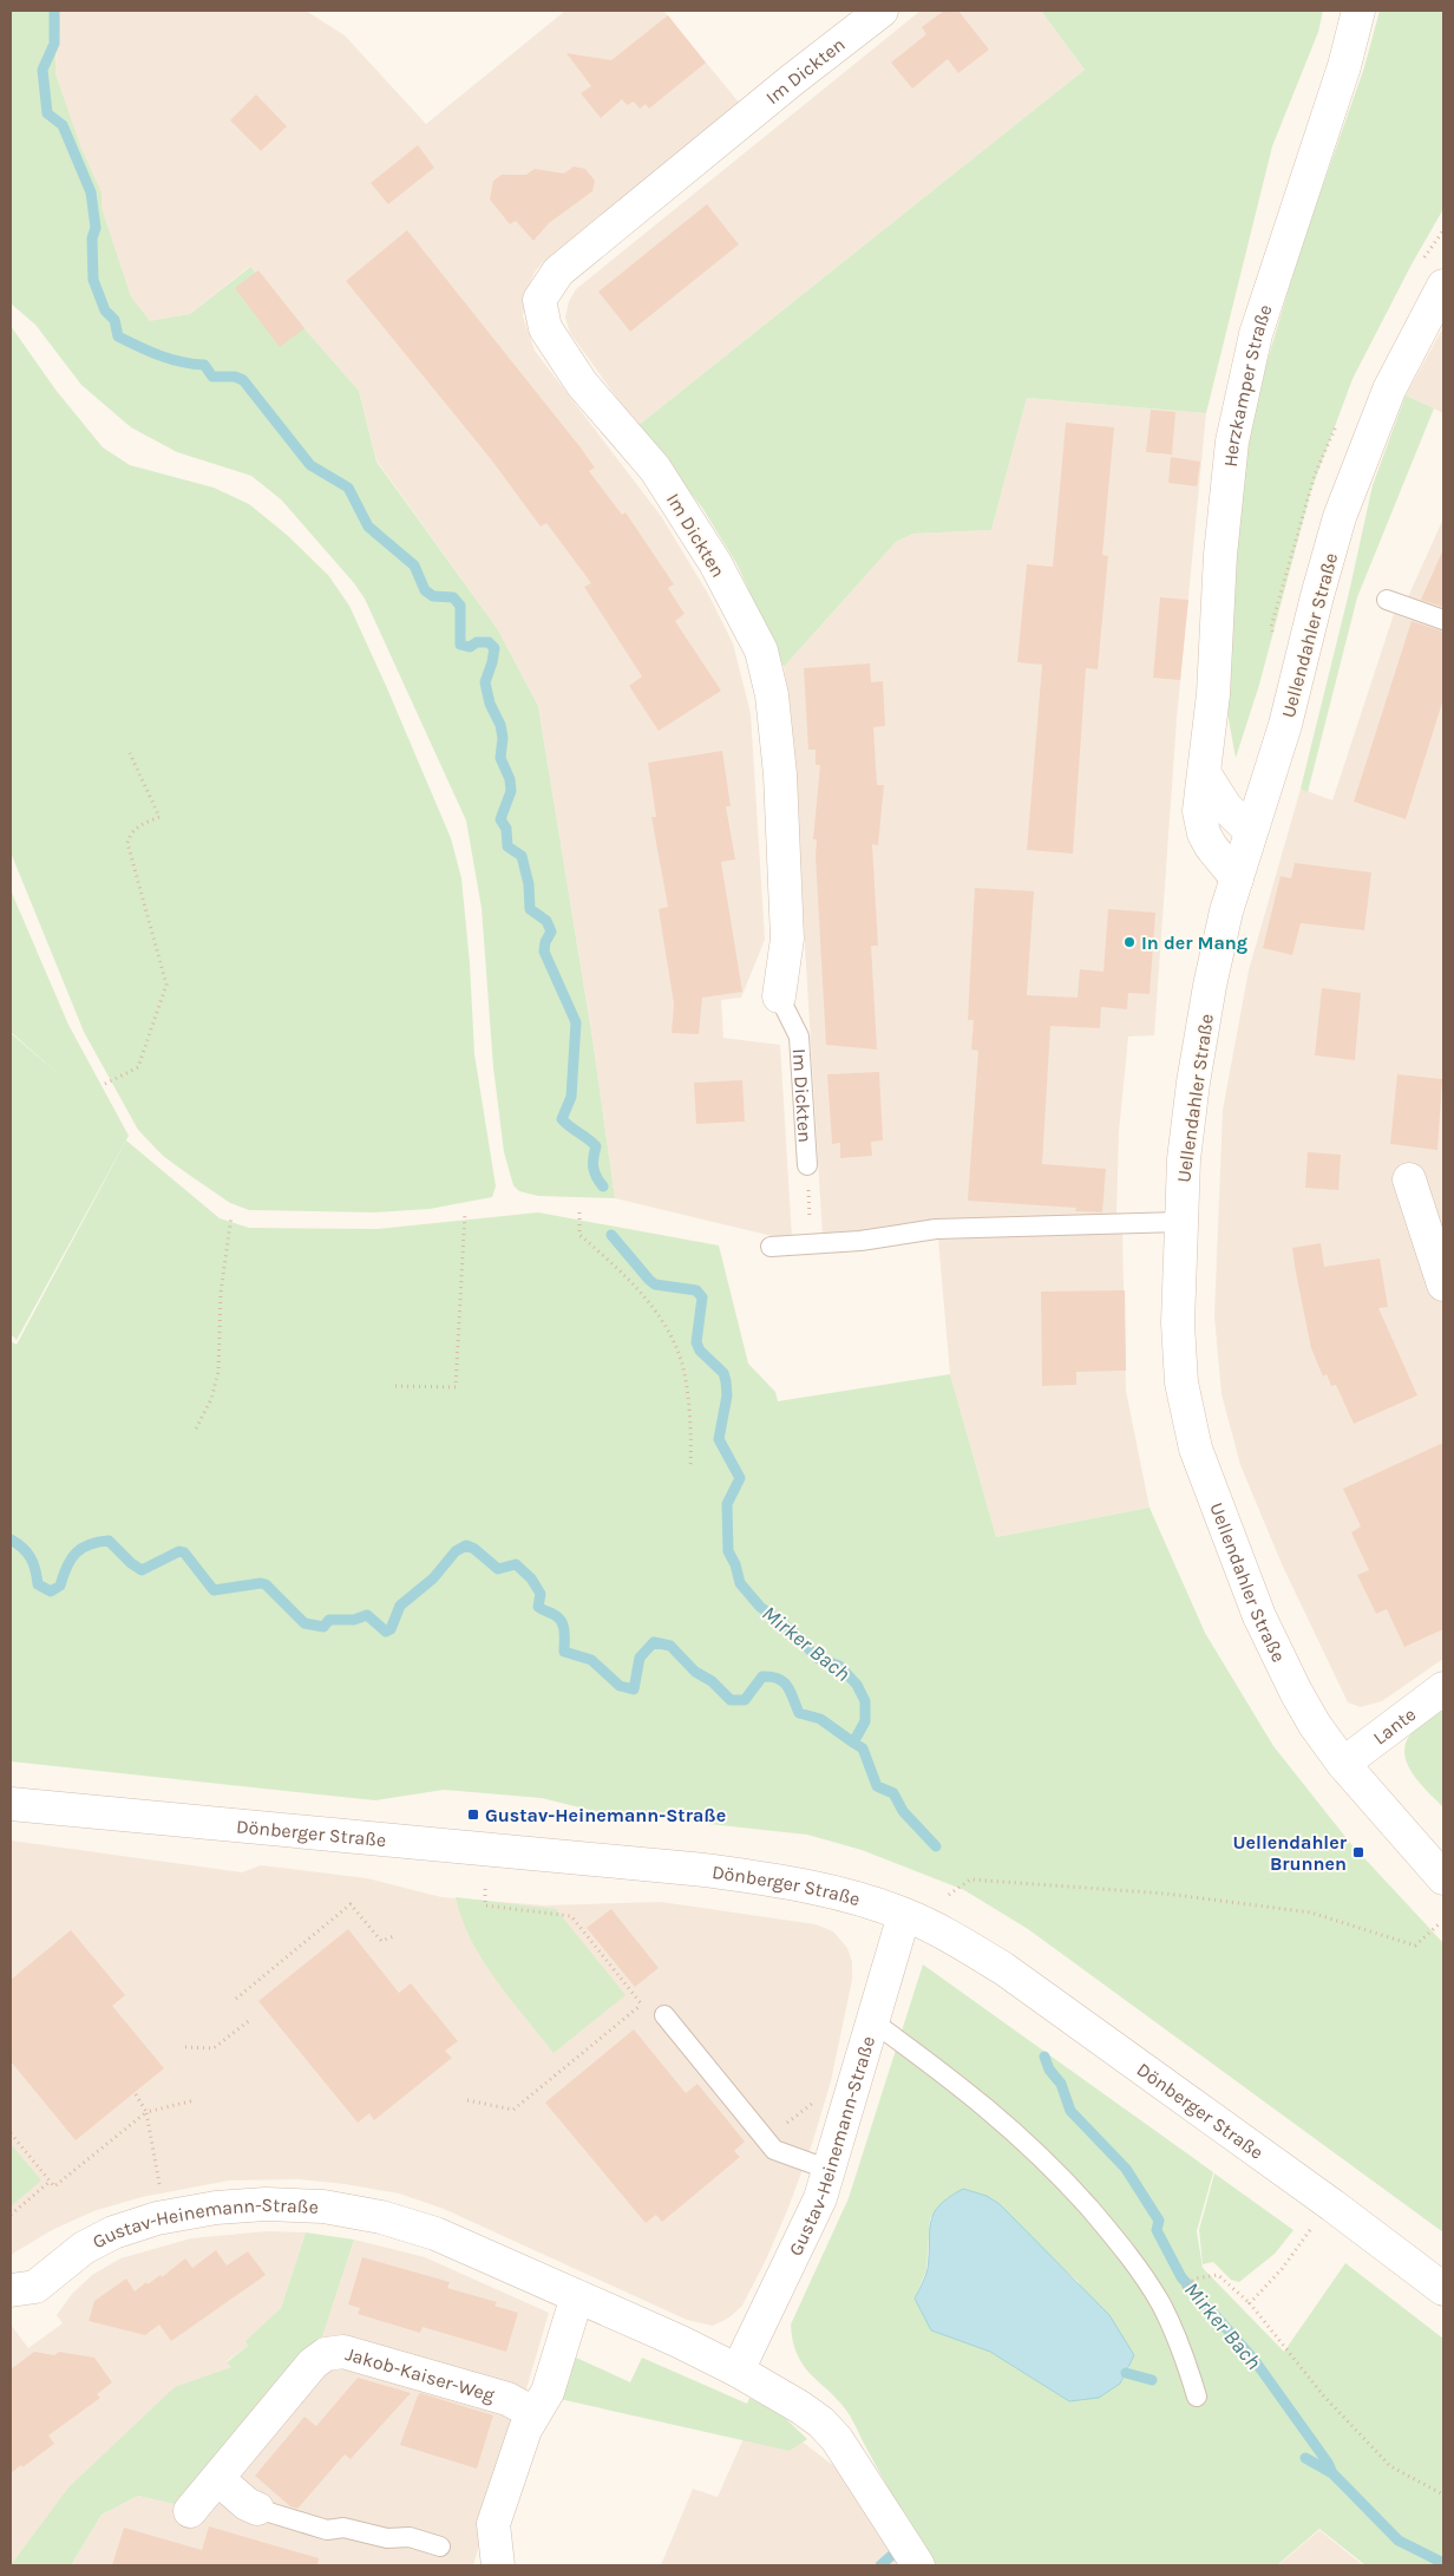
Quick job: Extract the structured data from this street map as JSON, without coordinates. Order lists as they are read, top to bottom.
{
  "streets": {
    "street": [
      "Im Dickten",
      "Herzkamper Straße",
      "Uellendahler Straße",
      "Lante",
      "Dönberger Straße",
      "Gustav-Heinemann-Straße",
      "Jakob-Kaiser-Weg"
    ]
  },
  "crossings": [
    ["Herzkamper Straße", "Uellendahler Straße"],
    ["Uellendahler Straße", "Lante"],
    ["Dönberger Straße", "Gustav-Heinemann-Straße"]
  ],
  "water": ["Mirker Bach"],
  "places": {
    "other": ["In der Mang"],
    "transit": ["Gustav-Heinemann-Straße", "Uellendahler Brunnen"]
  }
}
